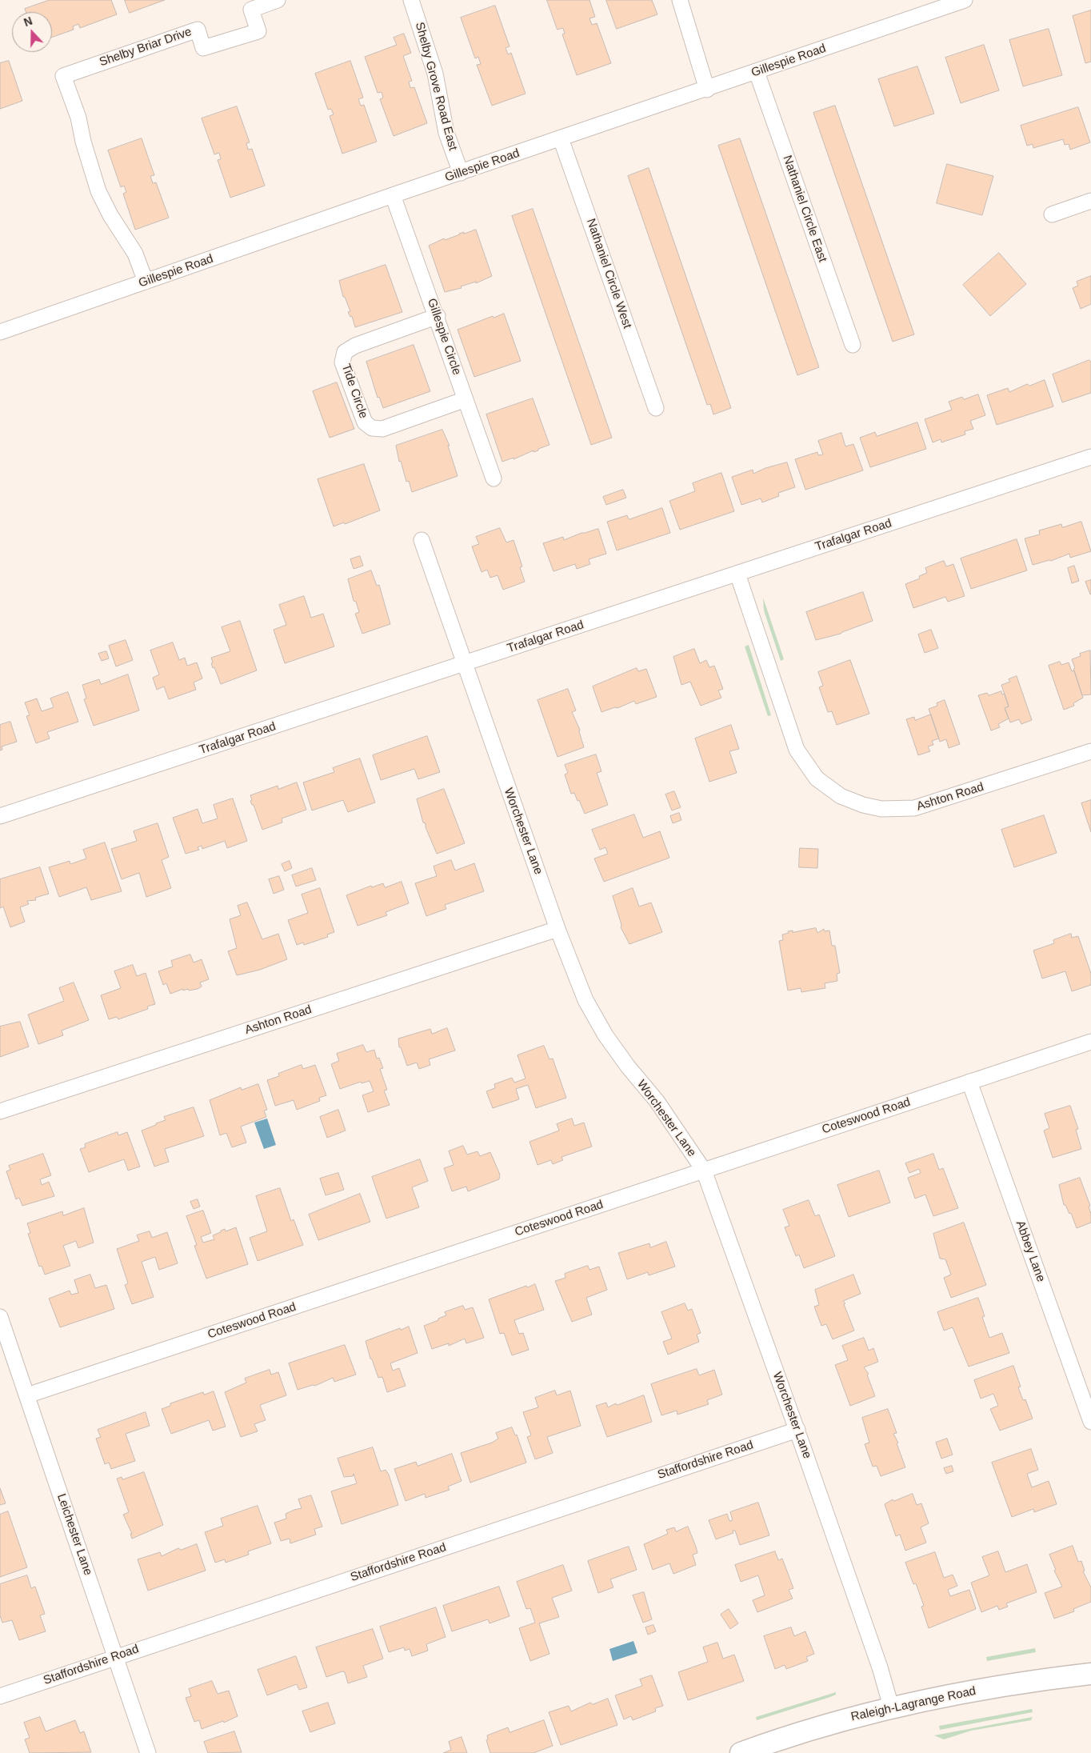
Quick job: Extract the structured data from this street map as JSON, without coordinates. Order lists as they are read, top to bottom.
{
  "streets": {
    "main road": ["Raleigh-Lagrange Road"],
    "street": [
      "Shelby Briar Drive",
      "Gillespie Road",
      "Shelby Grove Road East",
      "Nathaniel Circle East",
      "Nathaniel Circle West",
      "Gillespie Circle",
      "Tide Circle",
      "Trafalgar Road",
      "Ashton Road",
      "Worchester Lane",
      "Coteswood Road",
      "Abbey Lane",
      "Staffordshire Road",
      "Leichester Lane"
    ]
  },
  "crossings": [
    ["Shelby Briar Drive", "Gillespie Road"],
    ["Gillespie Road", "Shelby Grove Road East"],
    ["Gillespie Road", "Nathaniel Circle East"],
    ["Gillespie Road", "Nathaniel Circle West"],
    ["Gillespie Road", "Gillespie Circle"],
    ["Gillespie Circle", "Tide Circle"],
    ["Trafalgar Road", "Ashton Road"],
    ["Trafalgar Road", "Worchester Lane"],
    ["Ashton Road", "Worchester Lane"],
    ["Worchester Lane", "Coteswood Road"],
    ["Worchester Lane", "Staffordshire Road"],
    ["Worchester Lane", "Raleigh-Lagrange Road"],
    ["Coteswood Road", "Abbey Lane"],
    ["Coteswood Road", "Leichester Lane"],
    ["Staffordshire Road", "Leichester Lane"]
  ],
  "north": "top"
}
